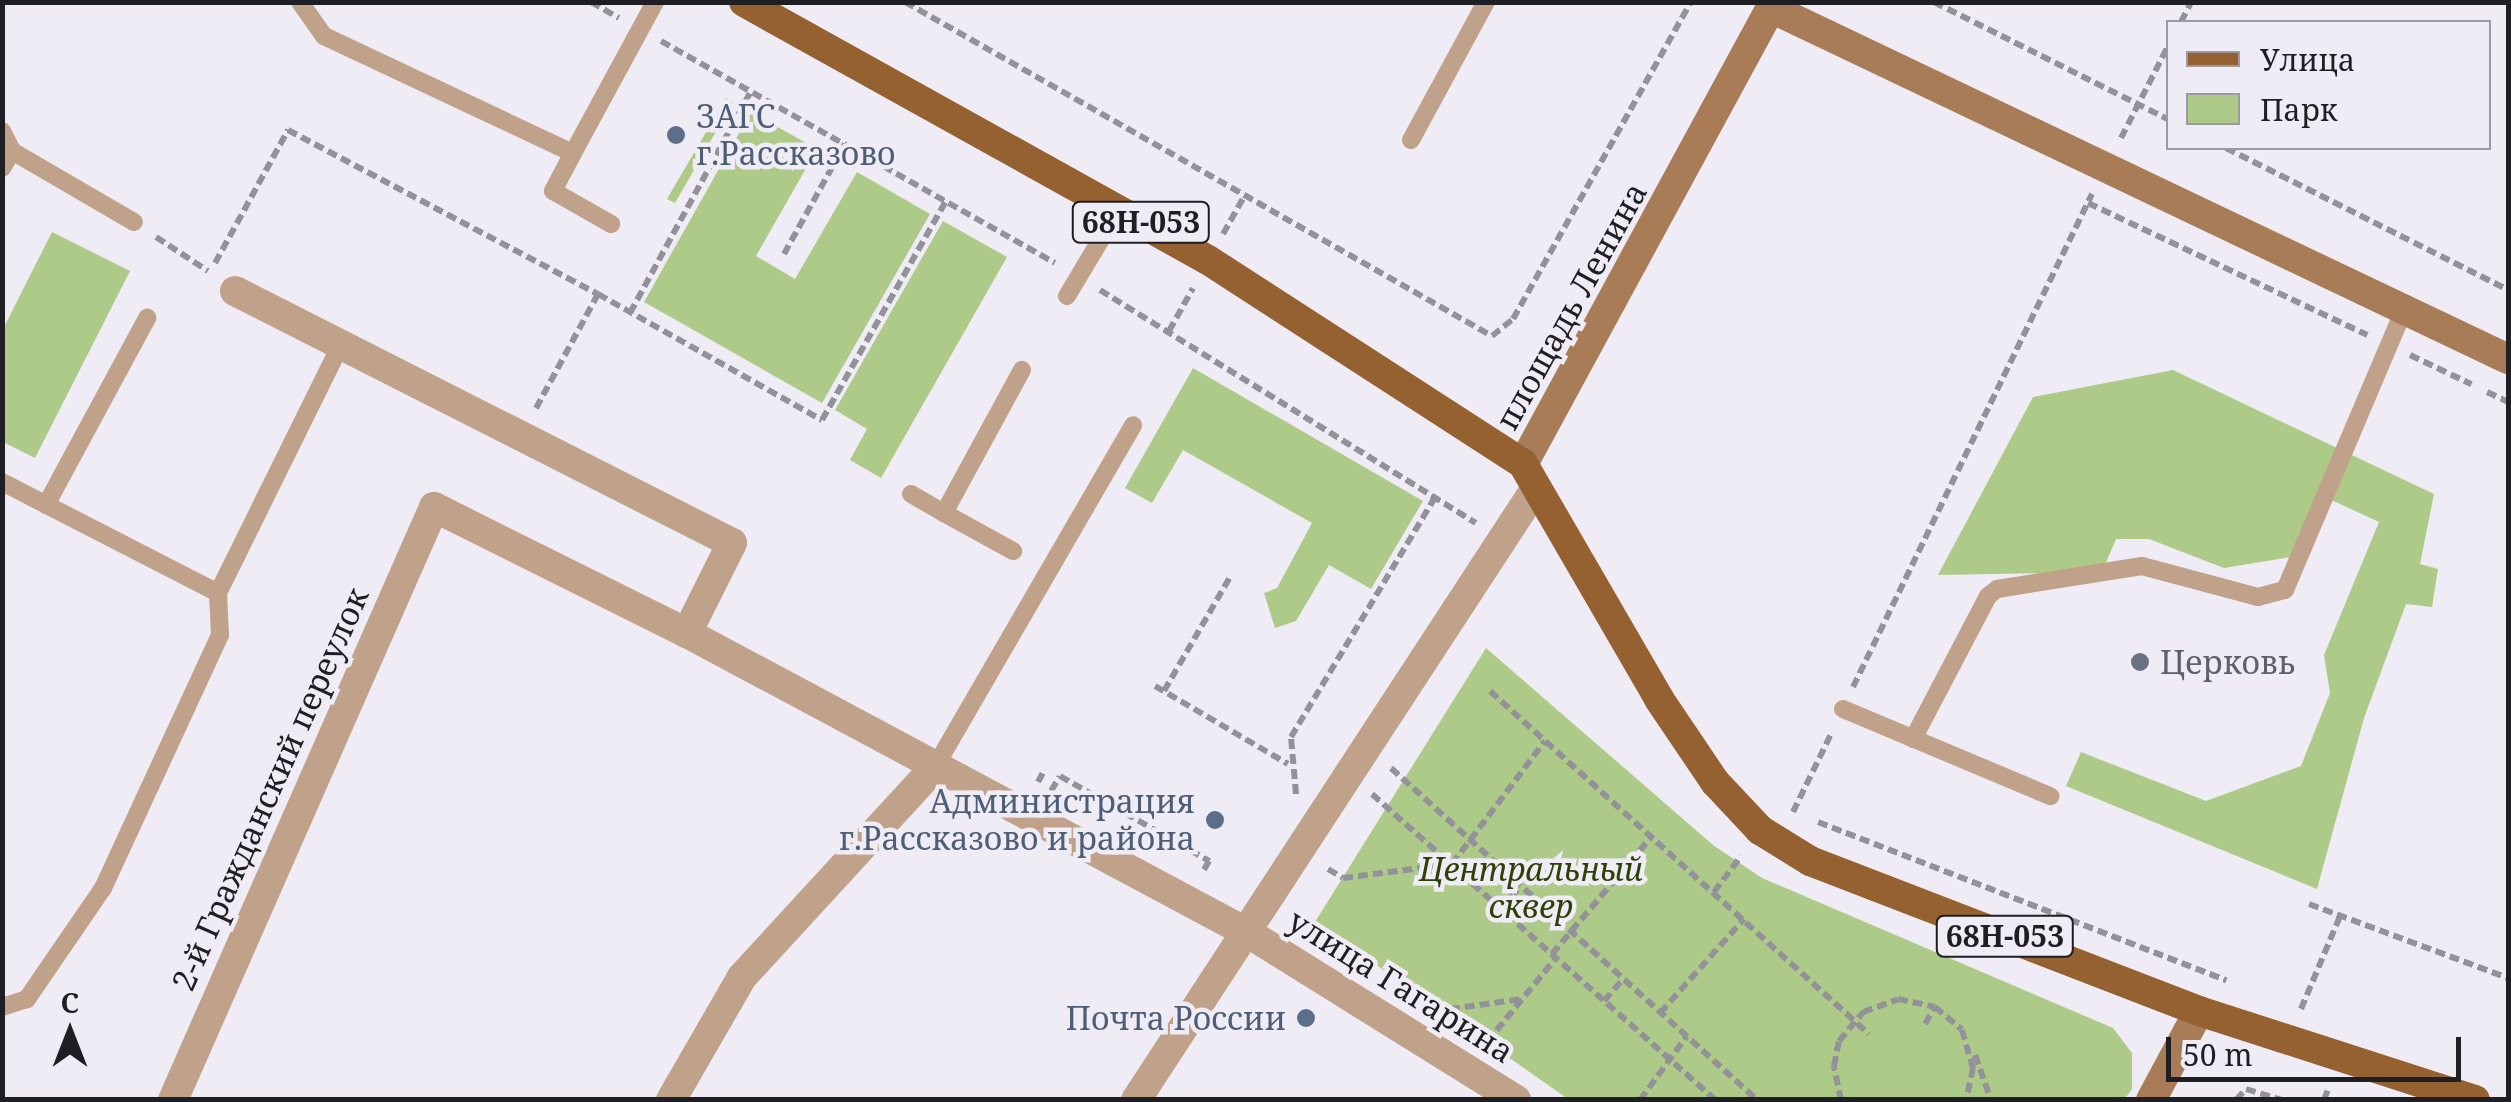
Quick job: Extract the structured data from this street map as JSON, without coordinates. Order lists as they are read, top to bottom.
{
  "streets": {
    "main road": ["68Н-053"],
    "street": ["площадь Ленина", "2-й Гражданский переулок", "улица Гагарина"]
  },
  "crossings": [
    ["68Н-053", "площадь Ленина"],
    ["2-й Гражданский переулок", "улица Гагарина"]
  ],
  "parks": ["Центральный сквер"],
  "places": [
    "ЗАГС г.Рассказово",
    "Церковь",
    "Администрация г.Рассказово и района",
    "Почта России"
  ],
  "legend": ["Улица", "Парк"],
  "scale_bar": "50 m",
  "north": "top"
}
